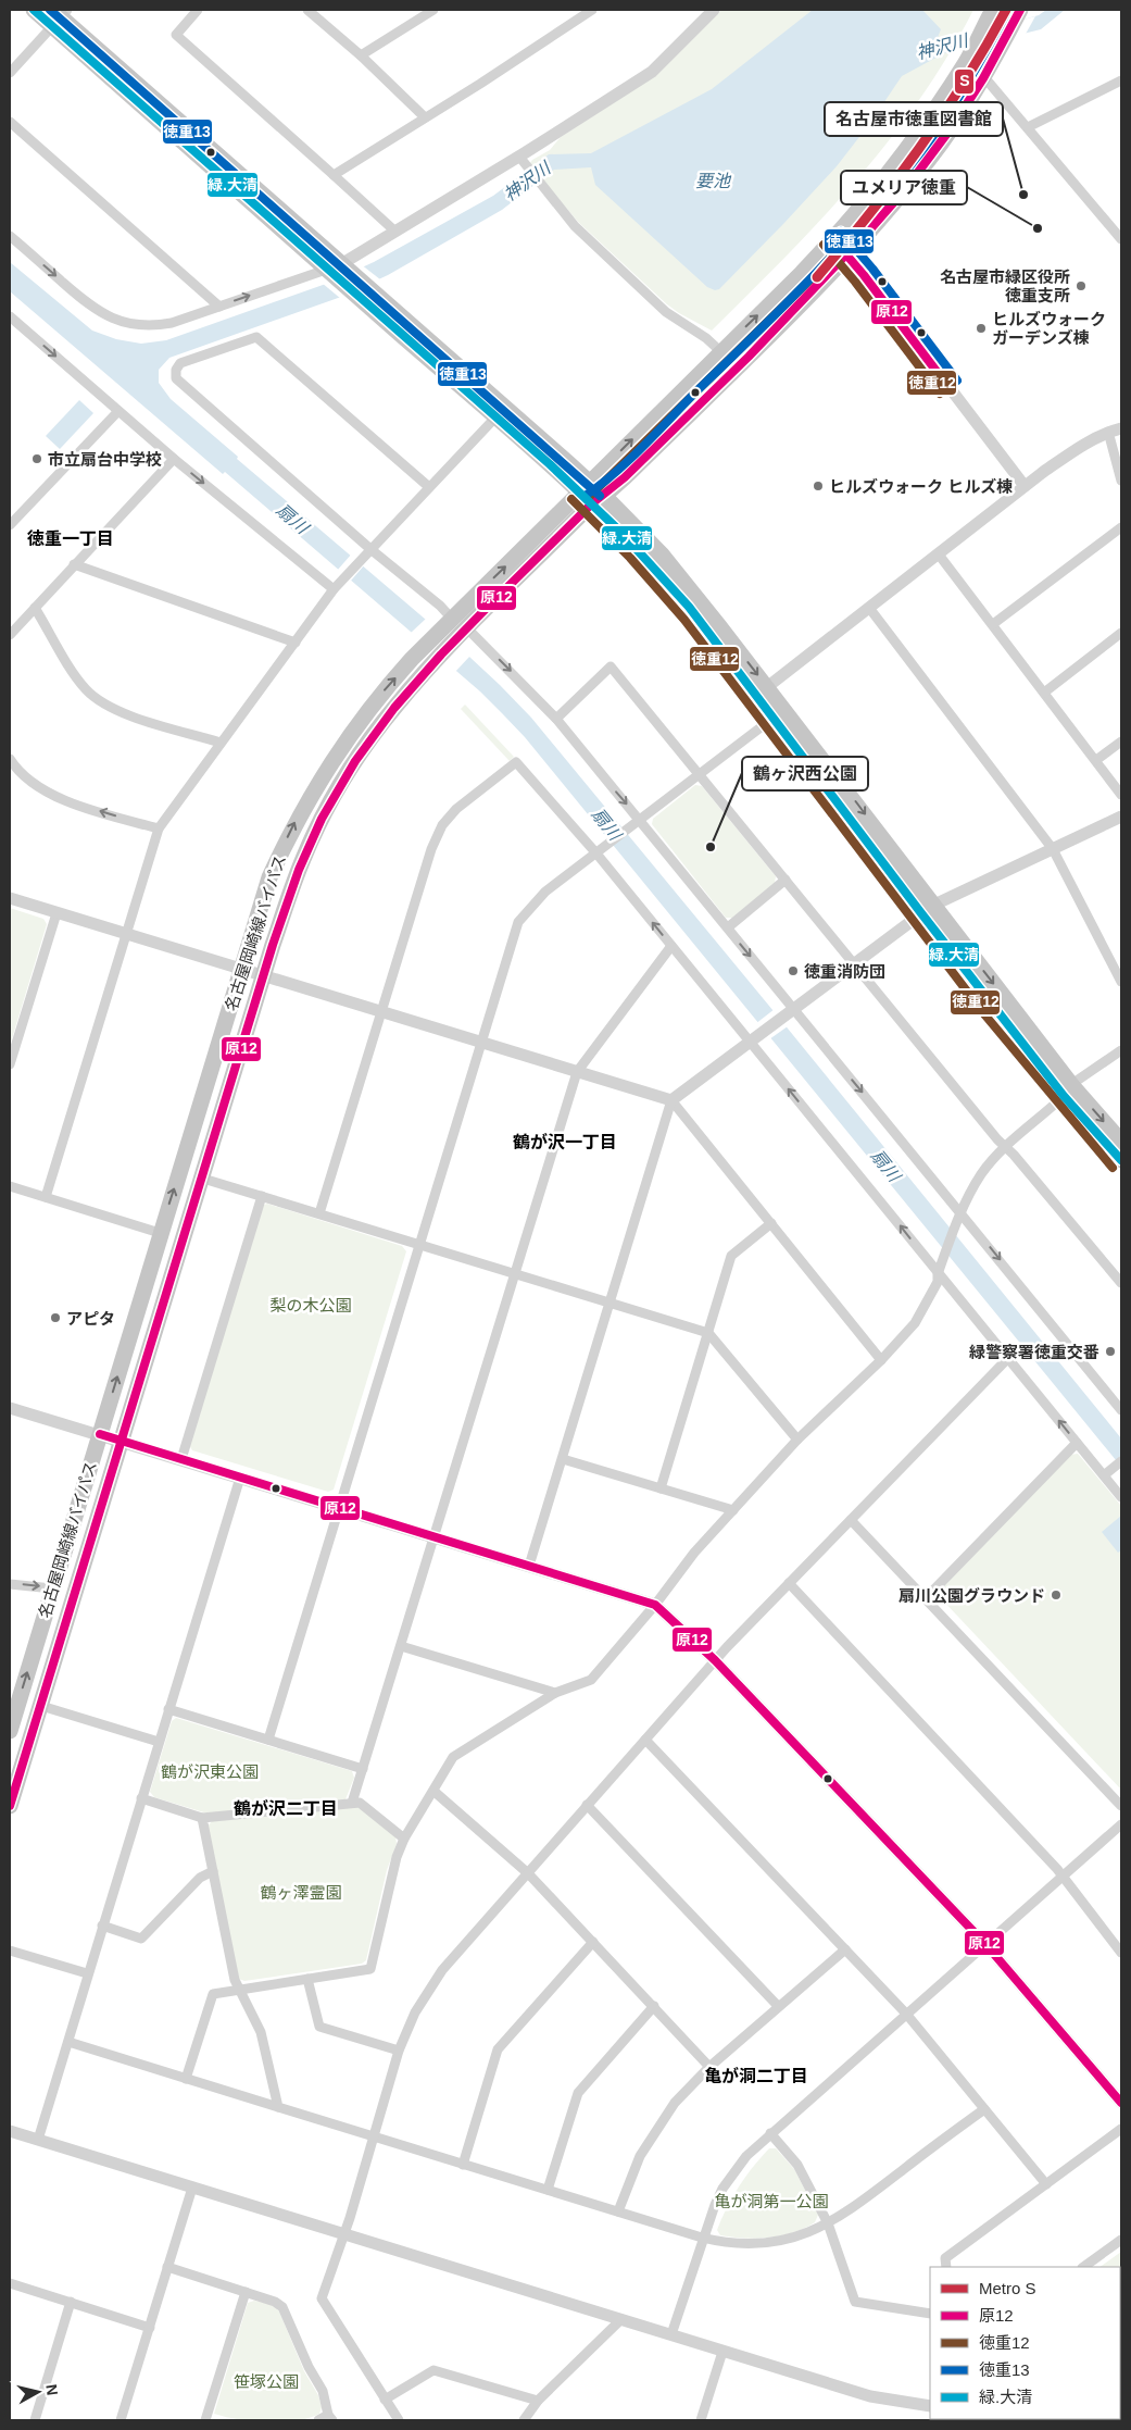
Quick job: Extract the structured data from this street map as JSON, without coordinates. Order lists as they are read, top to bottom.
{
  "streets": {
    "main road": ["名古屋岡崎線バイパス"]
  },
  "districts": [
    "徳重一丁目",
    "鶴が沢一丁目",
    "鶴が沢二丁目",
    "亀が洞二丁目"
  ],
  "water": ["神沢川", "要池", "扇川"],
  "parks": [
    "梨の木公園",
    "鶴が沢東公園",
    "鶴ヶ澤霊園",
    "亀が洞第一公園",
    "笹塚公園"
  ],
  "places": [
    "名古屋市徳重図書館",
    "ユメリア徳重",
    "名古屋市緑区役所 徳重支所",
    "ヒルズウォーク ガーデンズ棟",
    "市立扇台中学校",
    "ヒルズウォーク ヒルズ棟",
    "鶴ヶ沢西公園",
    "徳重消防団",
    "アピタ",
    "緑警察署徳重交番",
    "扇川公園グラウンド"
  ],
  "lines": [
    "metro line S",
    "transit line 原12",
    "transit line 徳重13",
    "transit line 緑.大清",
    "transit line 徳重12"
  ],
  "legend": [
    "Metro S",
    "原12",
    "徳重12",
    "徳重13",
    "緑.大清"
  ],
  "north": "right"
}
